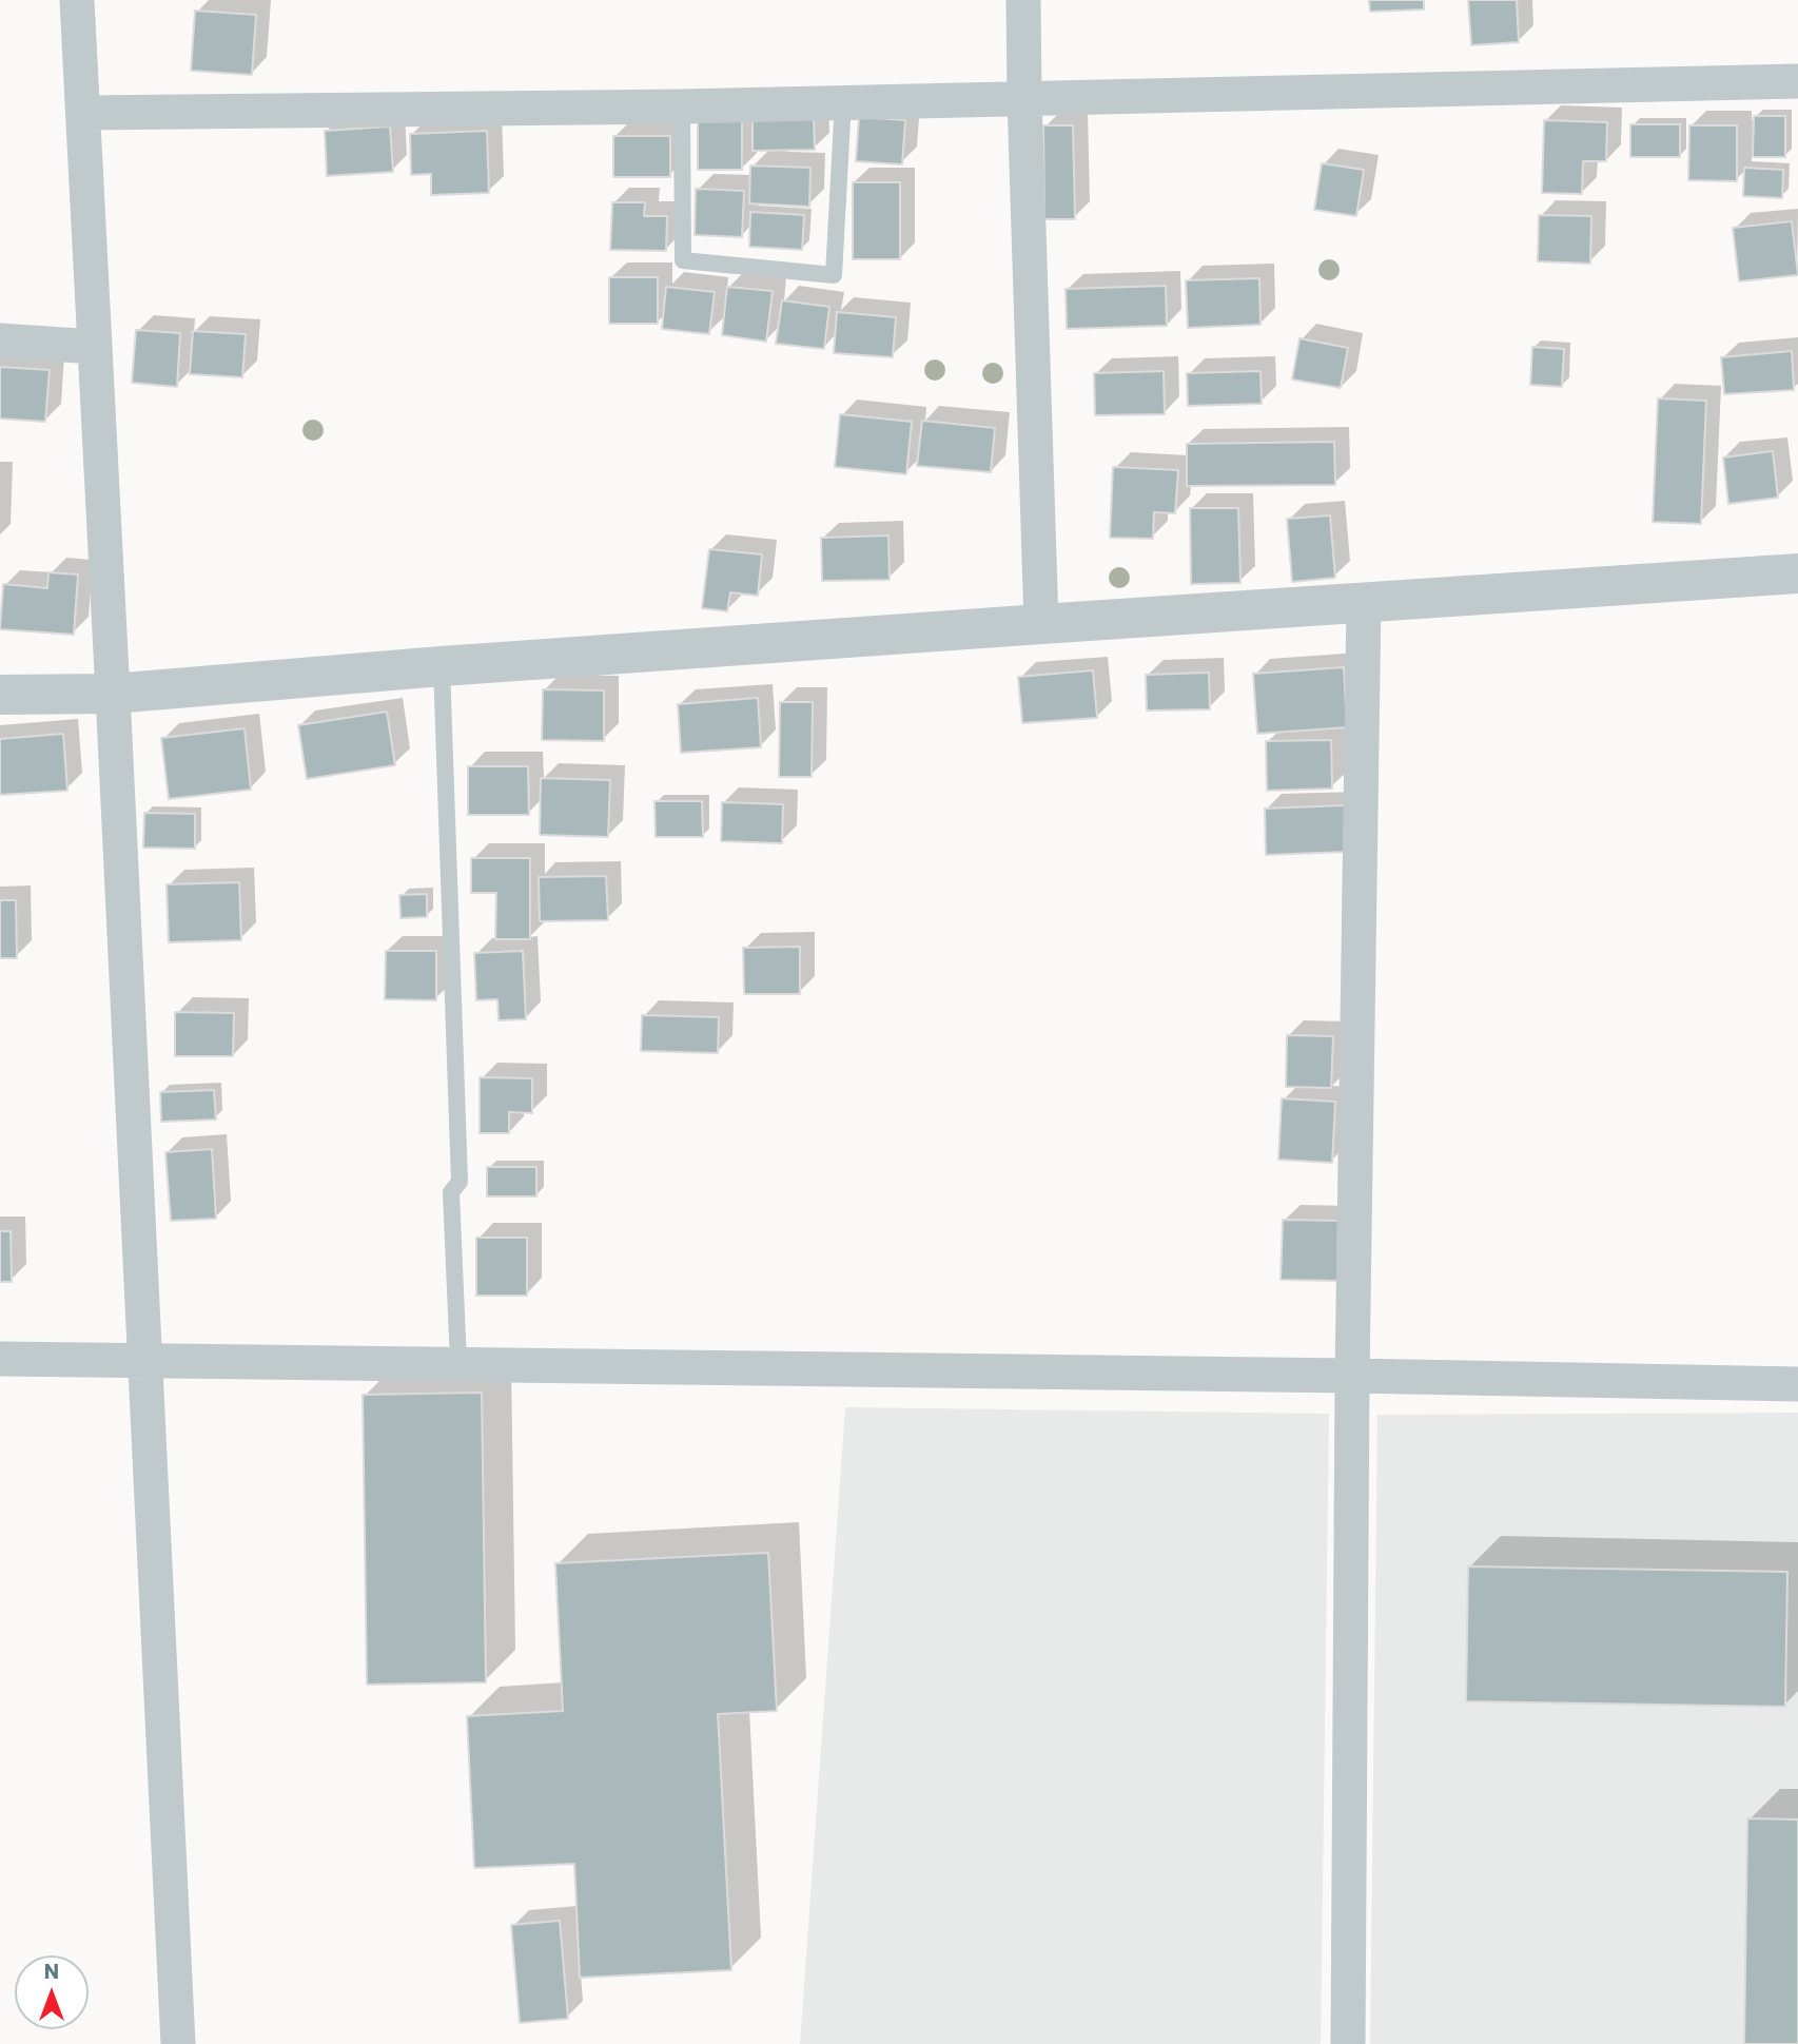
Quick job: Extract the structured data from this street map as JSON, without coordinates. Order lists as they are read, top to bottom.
{
  "north": "top"
}
